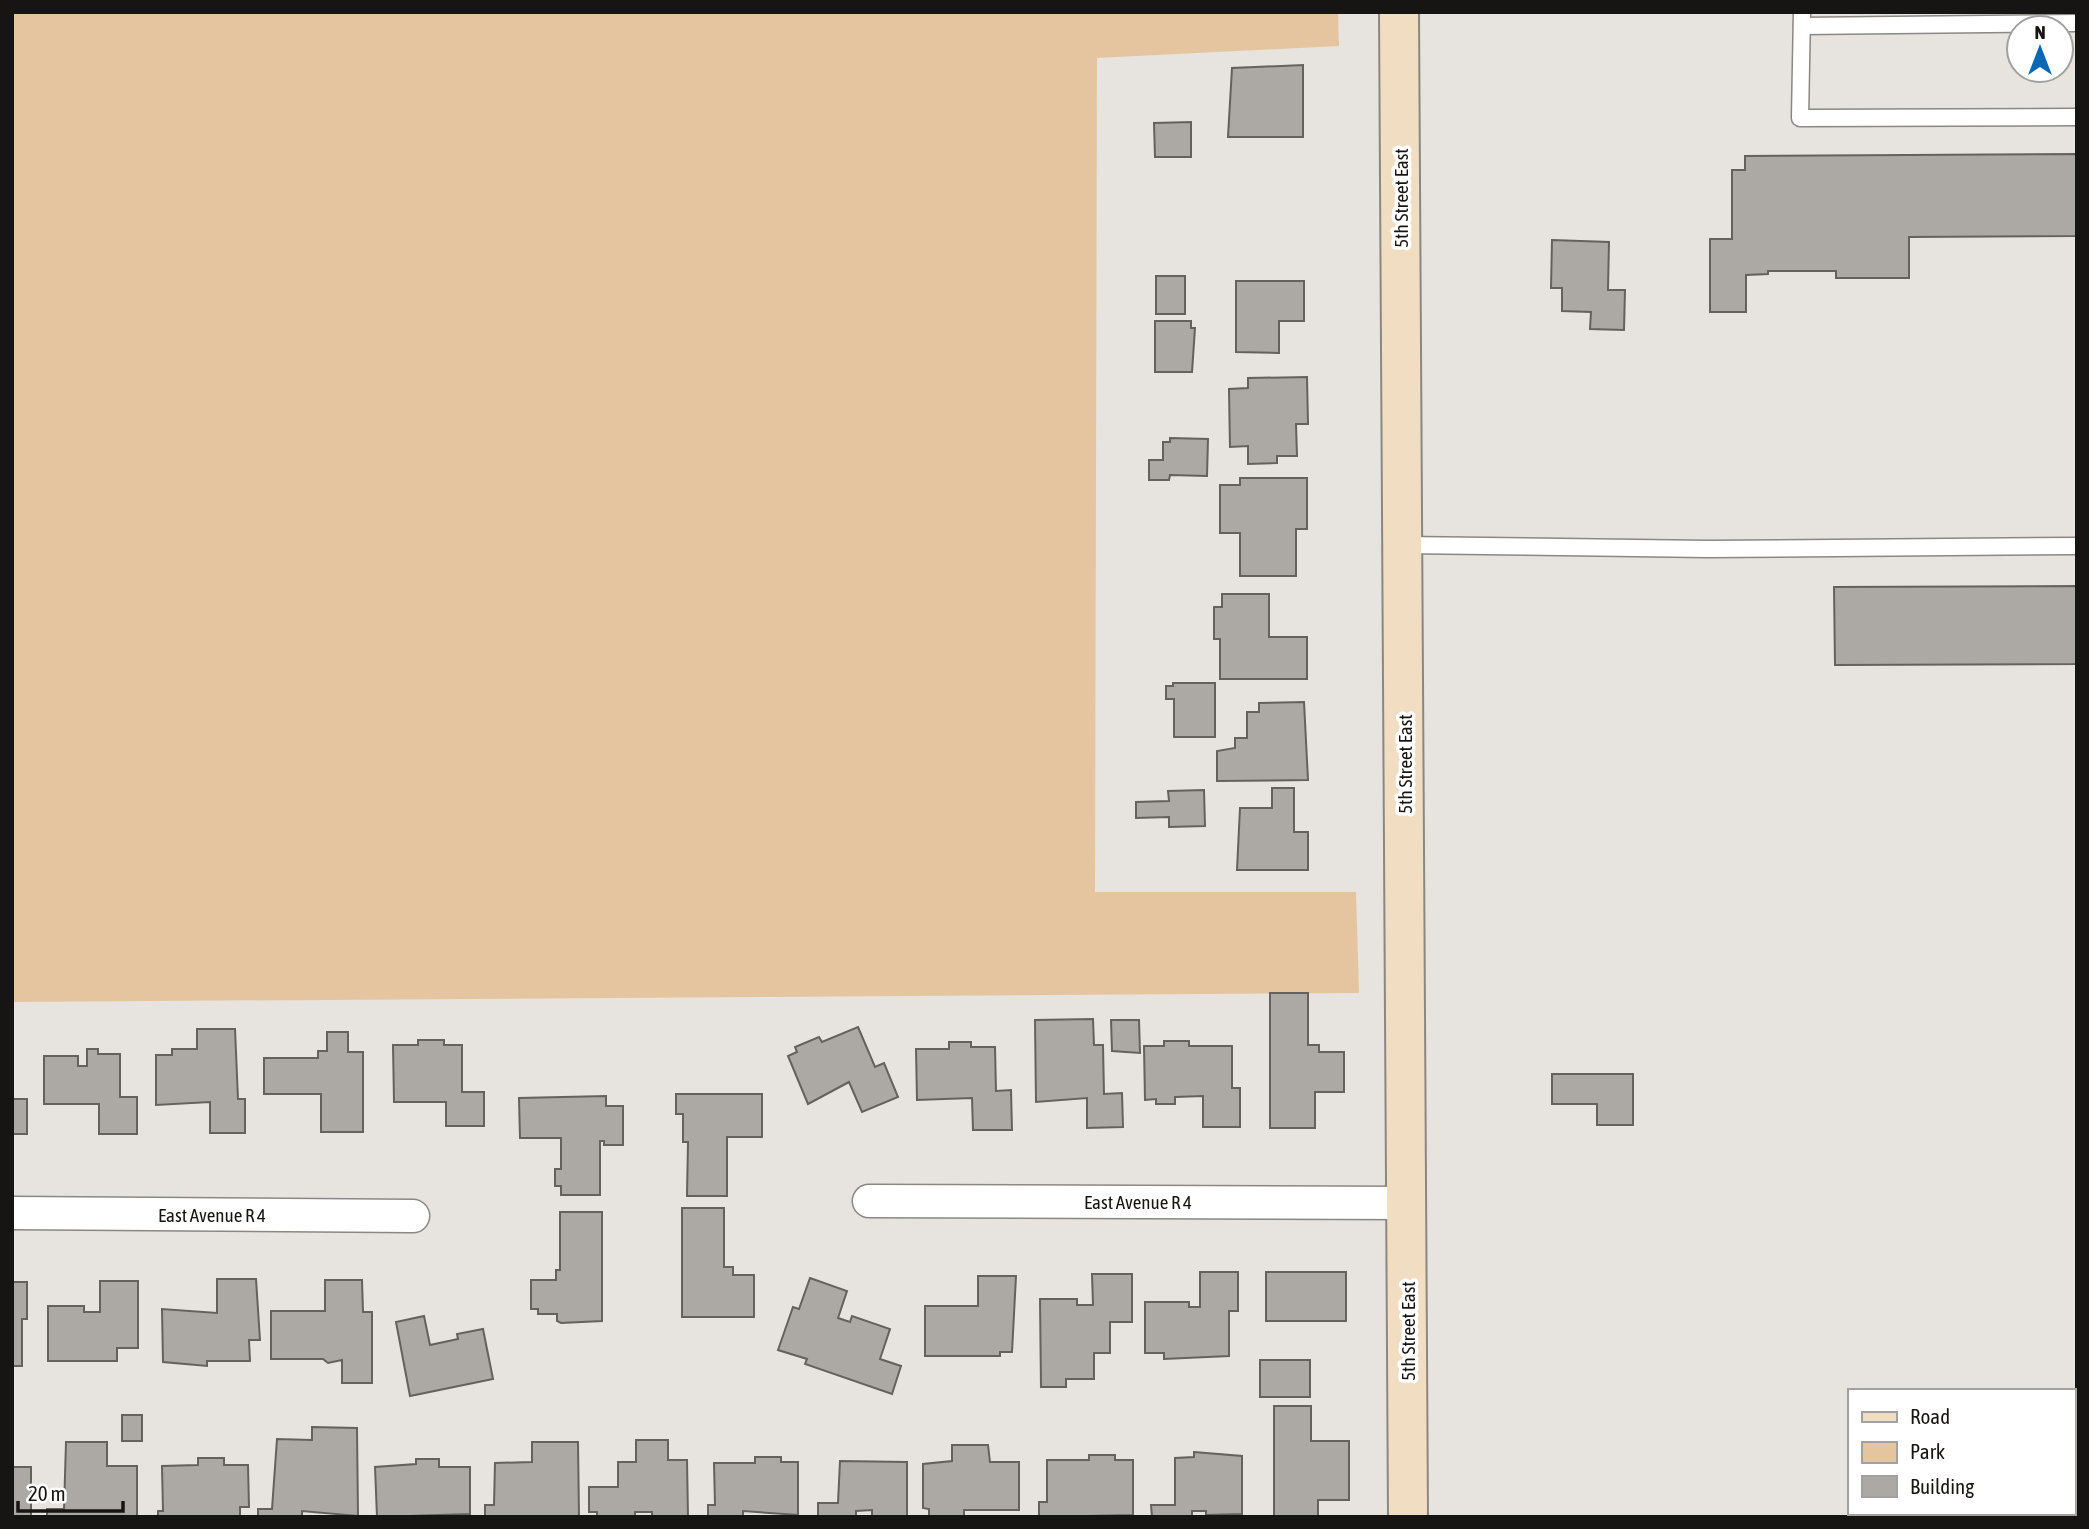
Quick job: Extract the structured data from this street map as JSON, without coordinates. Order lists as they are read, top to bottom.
{
  "streets": {
    "street": ["5th Street East", "East Avenue R 4"]
  },
  "crossings": [
    ["5th Street East", "East Avenue R 4"]
  ],
  "legend": ["Road", "Park", "Building"],
  "scale_bar": "20 m",
  "north": "top"
}
